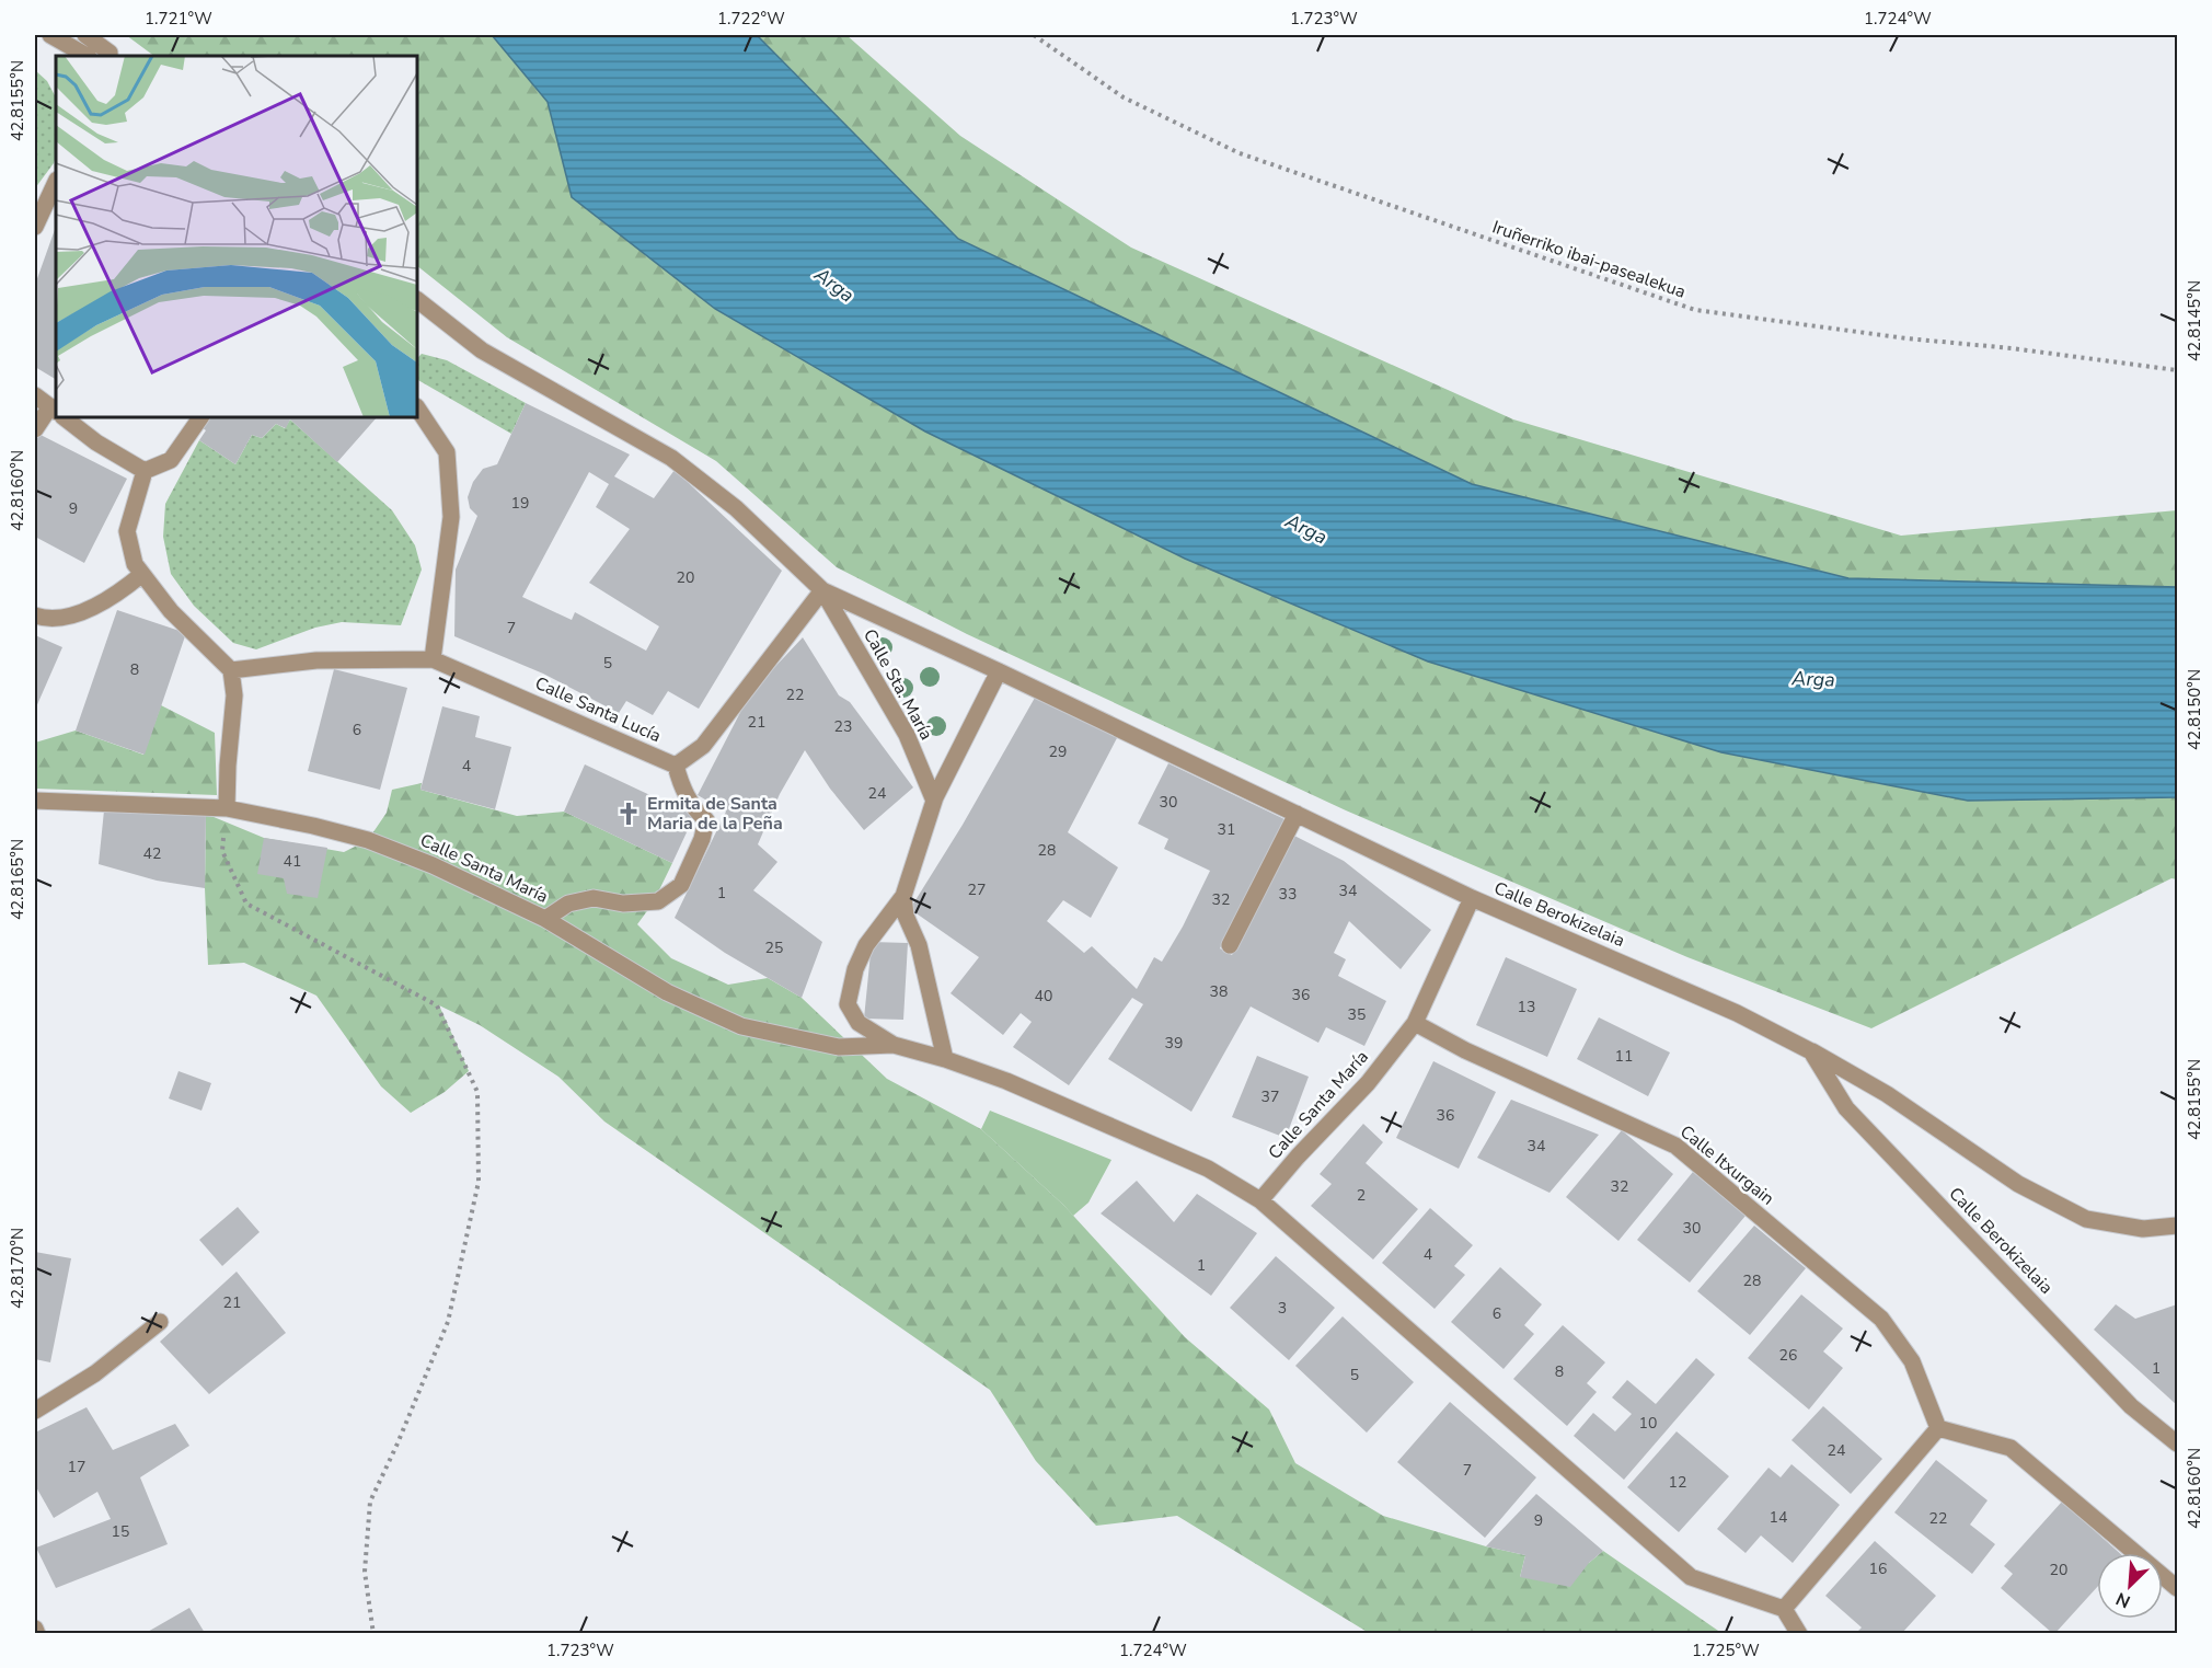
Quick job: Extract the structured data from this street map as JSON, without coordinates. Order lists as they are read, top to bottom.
{
  "streets": {
    "street": [
      "Calle Sta. María",
      "Calle Santa Lucía",
      "Calle Santa María",
      "Calle Berokizelaia",
      "Calle Itxurgain"
    ],
    "path": ["Iruñerriko ibai-pasealekua"]
  },
  "crossings": [
    ["Calle Sta. María", "Calle Santa María"],
    ["Calle Santa Lucía", "Calle Santa María"],
    ["Calle Santa María", "Calle Berokizelaia"],
    ["Calle Santa María", "Calle Itxurgain"]
  ],
  "water": ["Arga"],
  "places": {
    "church": ["Ermita de Santa Maria de la Peña"]
  },
  "house_numbers": [
    "19",
    "9",
    "20",
    "7",
    "5",
    "8",
    "22",
    "21",
    "23",
    "6",
    "29",
    "4",
    "24",
    "30",
    "31",
    "28",
    "42",
    "41",
    "27",
    "34",
    "1",
    "33",
    "32",
    "25",
    "38",
    "36",
    "40",
    "13",
    "35",
    "39",
    "11",
    "37",
    "36",
    "34",
    "32",
    "2",
    "30",
    "4",
    "1",
    "28",
    "21",
    "3",
    "6",
    "26",
    "1",
    "8",
    "5",
    "10",
    "24",
    "17",
    "7",
    "12",
    "14",
    "22",
    "9",
    "15",
    "16",
    "20"
  ],
  "north": "bottom left",
  "coordinates": [
    "1.721°W",
    "1.722°W",
    "1.723°W",
    "1.724°W",
    "42.8155°N",
    "42.8145°N",
    "42.8160°N",
    "42.8150°N",
    "42.8165°N",
    "42.8170°N",
    "1.725°W"
  ]
}
